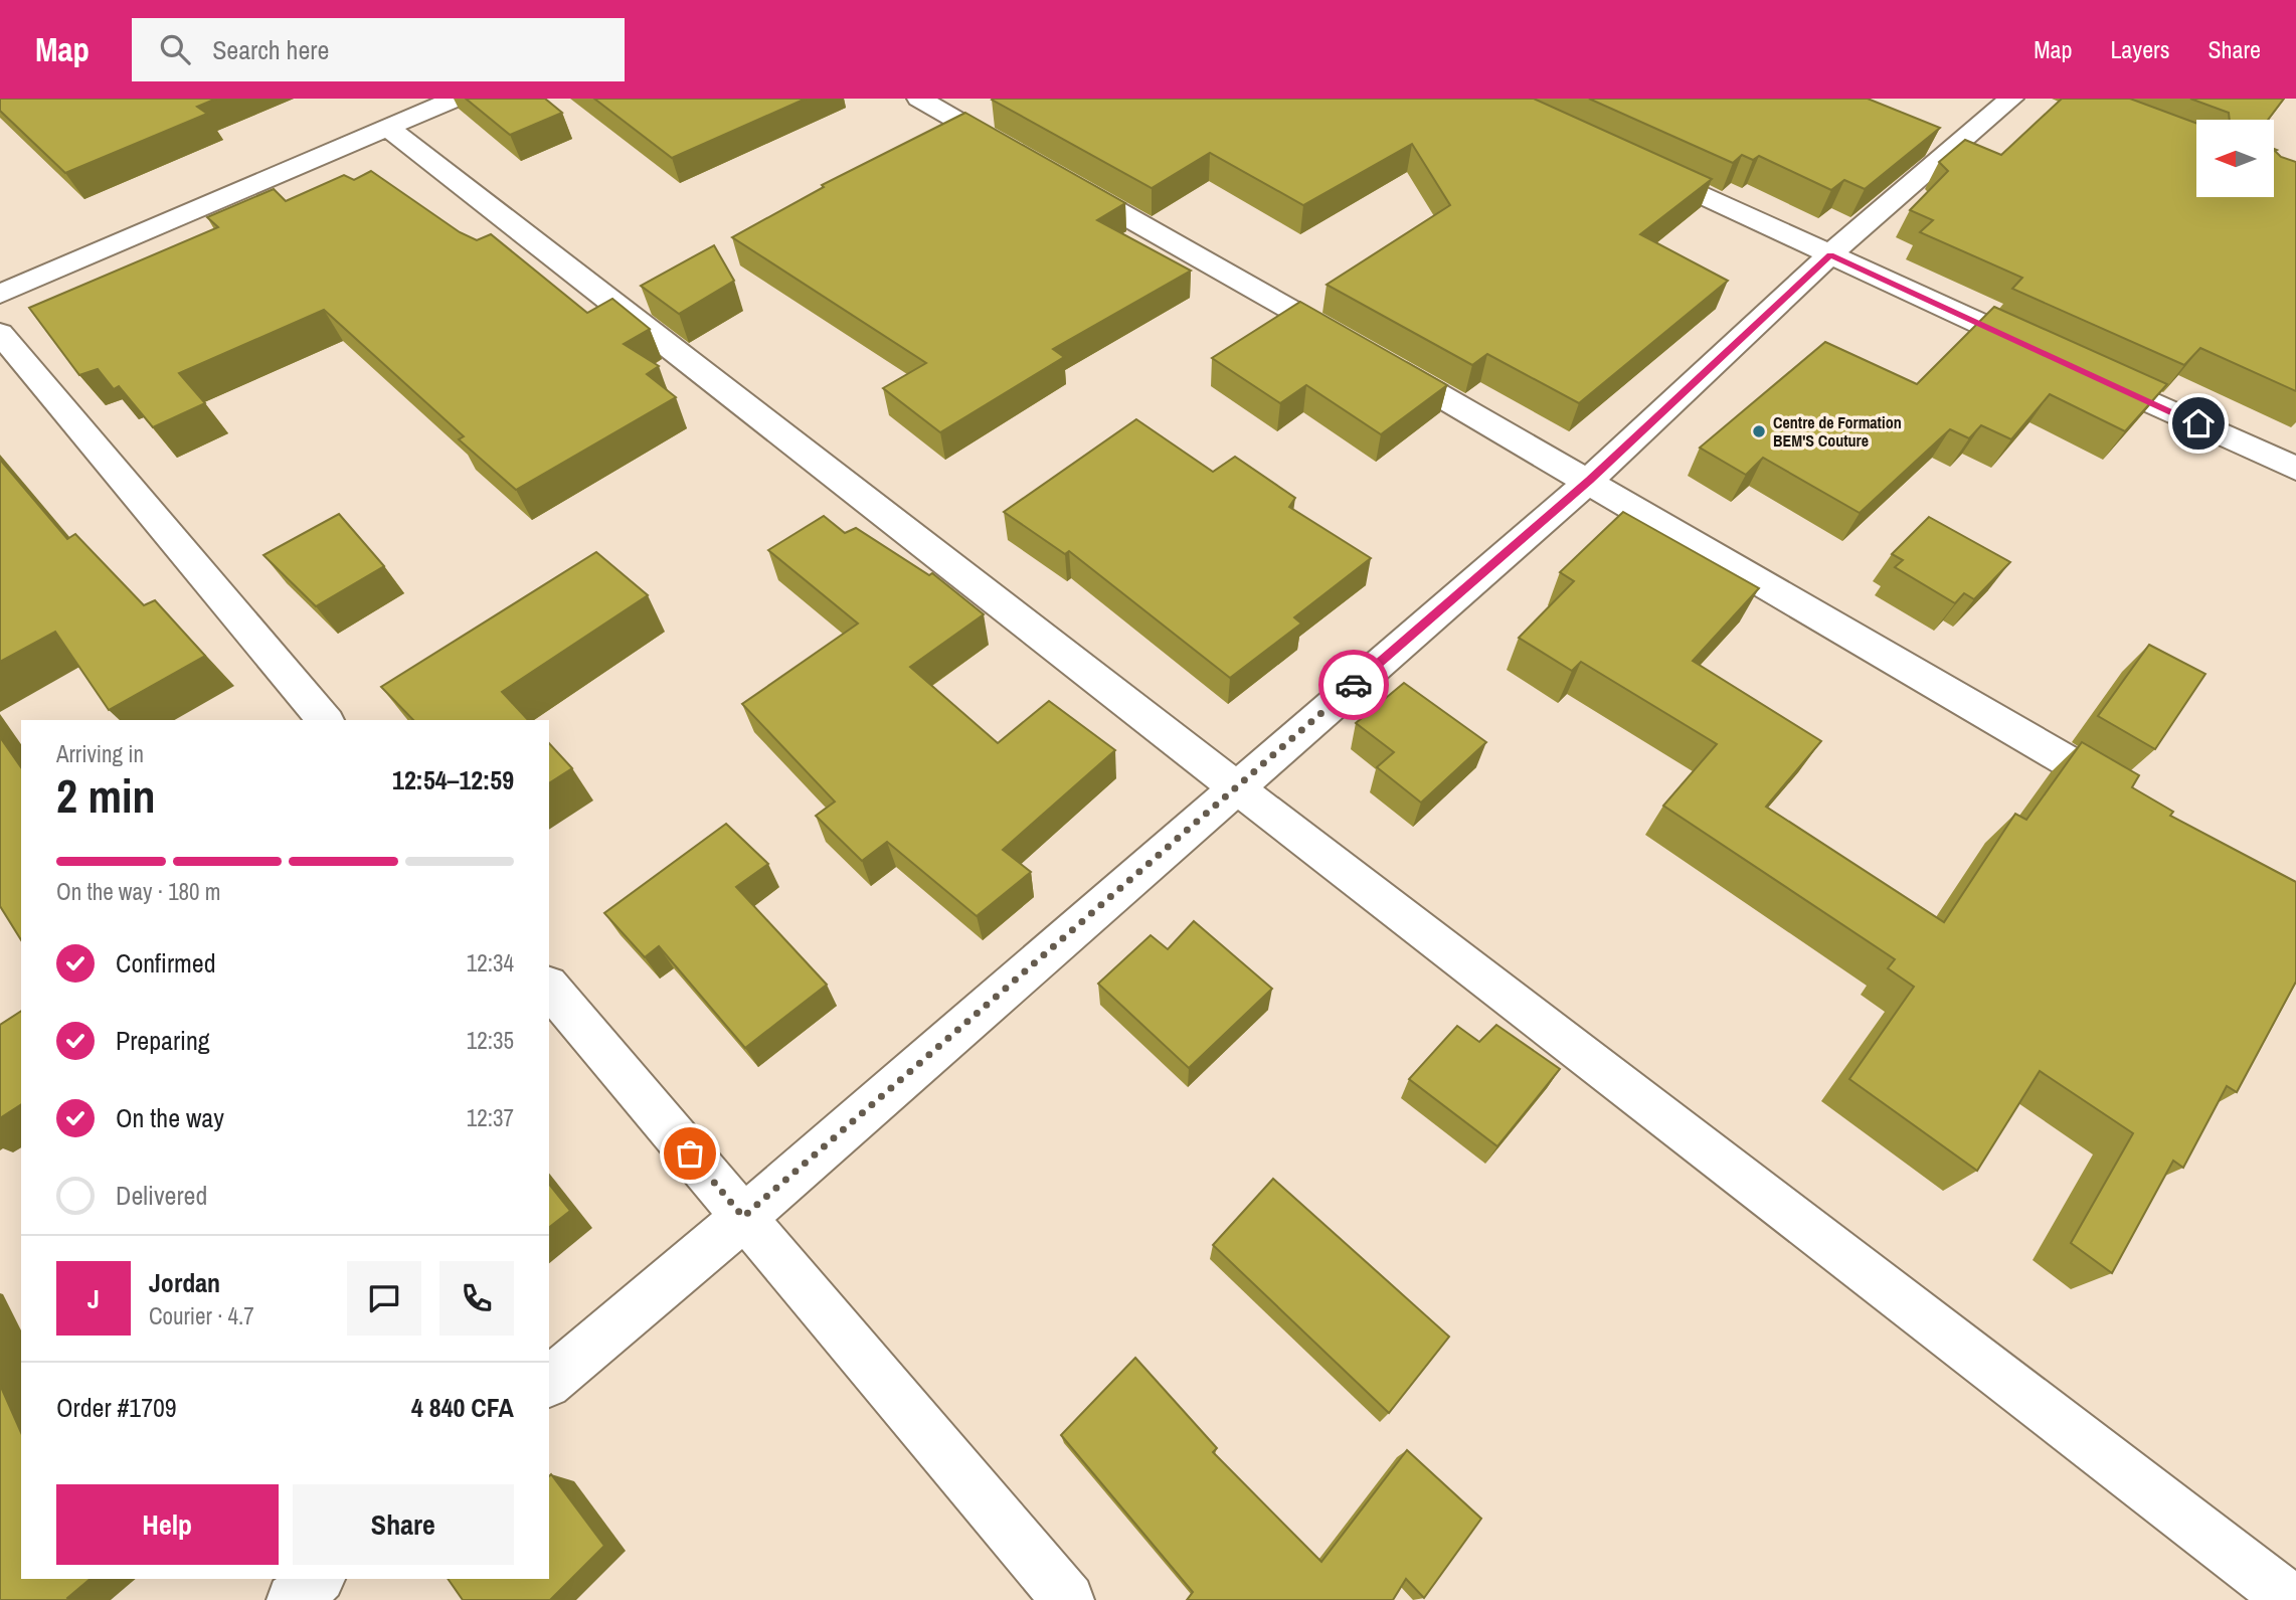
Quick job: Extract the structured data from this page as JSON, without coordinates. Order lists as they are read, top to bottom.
{
  "places": ["Centre de Formation BEM'S Couture"],
  "north": "left",
  "page": {
    "header": "Map",
    "search": "Search here",
    "nav": ["Map", "Layers", "Share"],
    "heading": ["2 min", "Arriving in", "12:54–12:59"],
    "panel": [
      "Jordan",
      "Courier · 4.7",
      "Order #1709",
      "4 840 CFA"
    ],
    "bar": "On the way · 180 m",
    "list": [
      ["Confirmed", "12:34"],
      ["Preparing", "12:35"],
      ["On the way", "12:37"],
      "Delivered"
    ],
    "round": "J",
    "buttons": ["Help", "Share"]
  }
}
